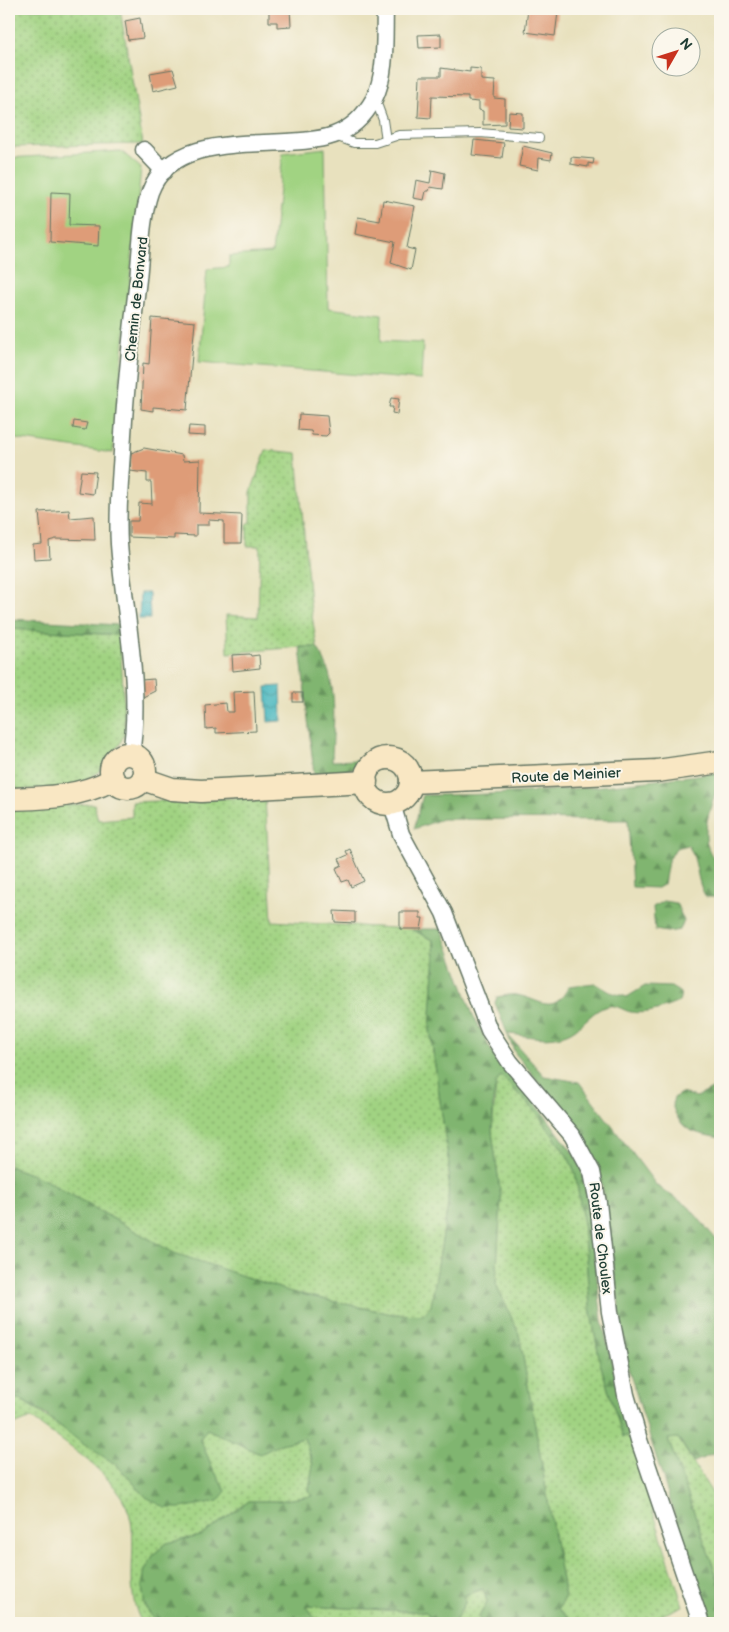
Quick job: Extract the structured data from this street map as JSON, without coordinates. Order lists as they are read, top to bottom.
{
  "streets": {
    "street": ["Chemin de Bonvard", "Route de Meinier", "Route de Choulex"]
  },
  "crossings": [
    ["Route de Meinier", "Route de Choulex"]
  ],
  "north": "top right"
}
